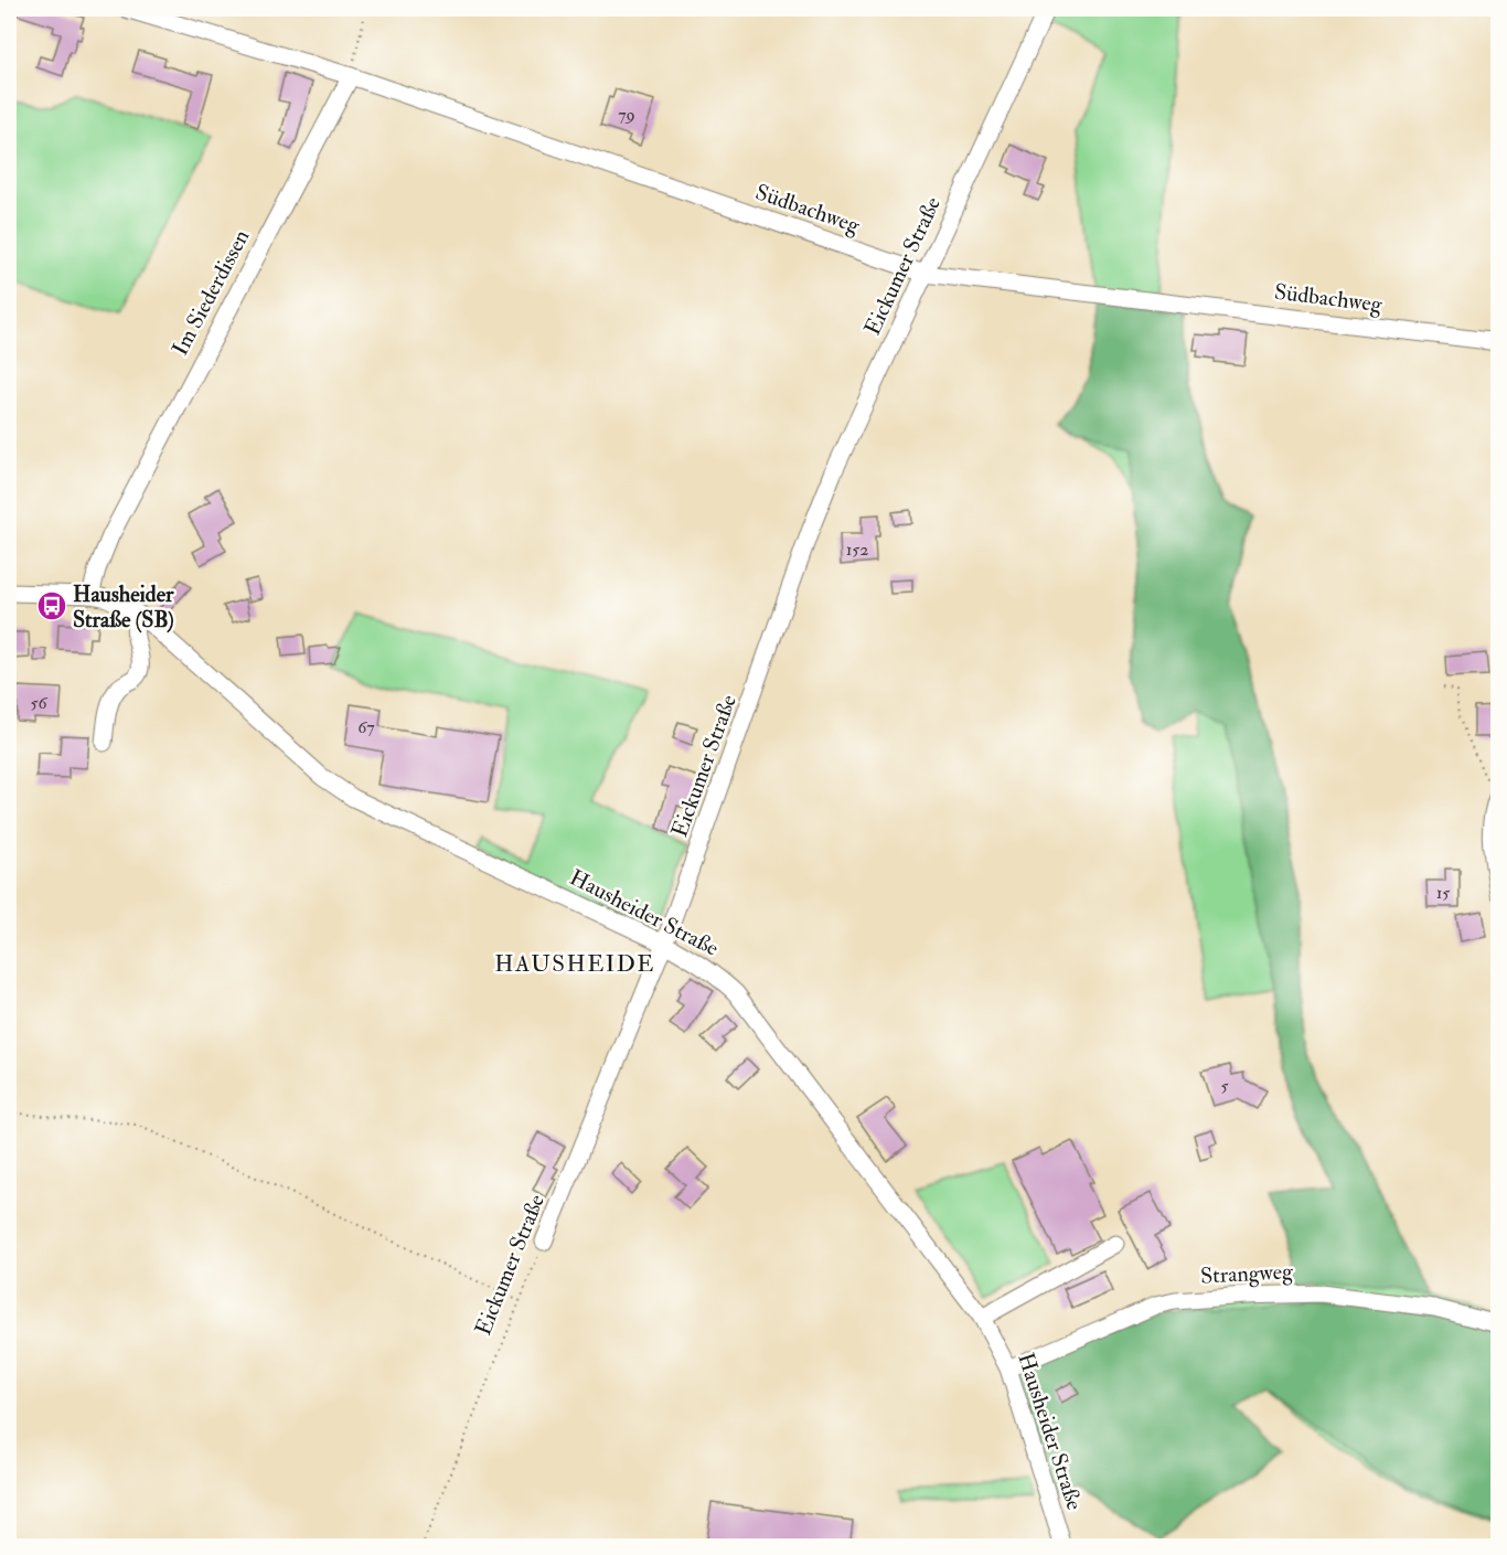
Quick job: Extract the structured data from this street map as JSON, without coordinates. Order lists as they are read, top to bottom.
{
  "streets": {
    "street": [
      "Südbachweg",
      "Eickumer Straße",
      "Im Siederdissen",
      "Hausheider Straße",
      "Strangweg"
    ]
  },
  "crossings": [
    ["Südbachweg", "Eickumer Straße"],
    ["Südbachweg", "Im Siederdissen"],
    ["Eickumer Straße", "Hausheider Straße"],
    ["Im Siederdissen", "Hausheider Straße"],
    ["Hausheider Straße", "Strangweg"]
  ],
  "districts": ["HAUSHEIDE"],
  "places": {
    "bus stop": ["Hausheider Straße (SB)"]
  },
  "house_numbers": [
    "79",
    "152",
    "56",
    "67",
    "15",
    "5"
  ]
}
